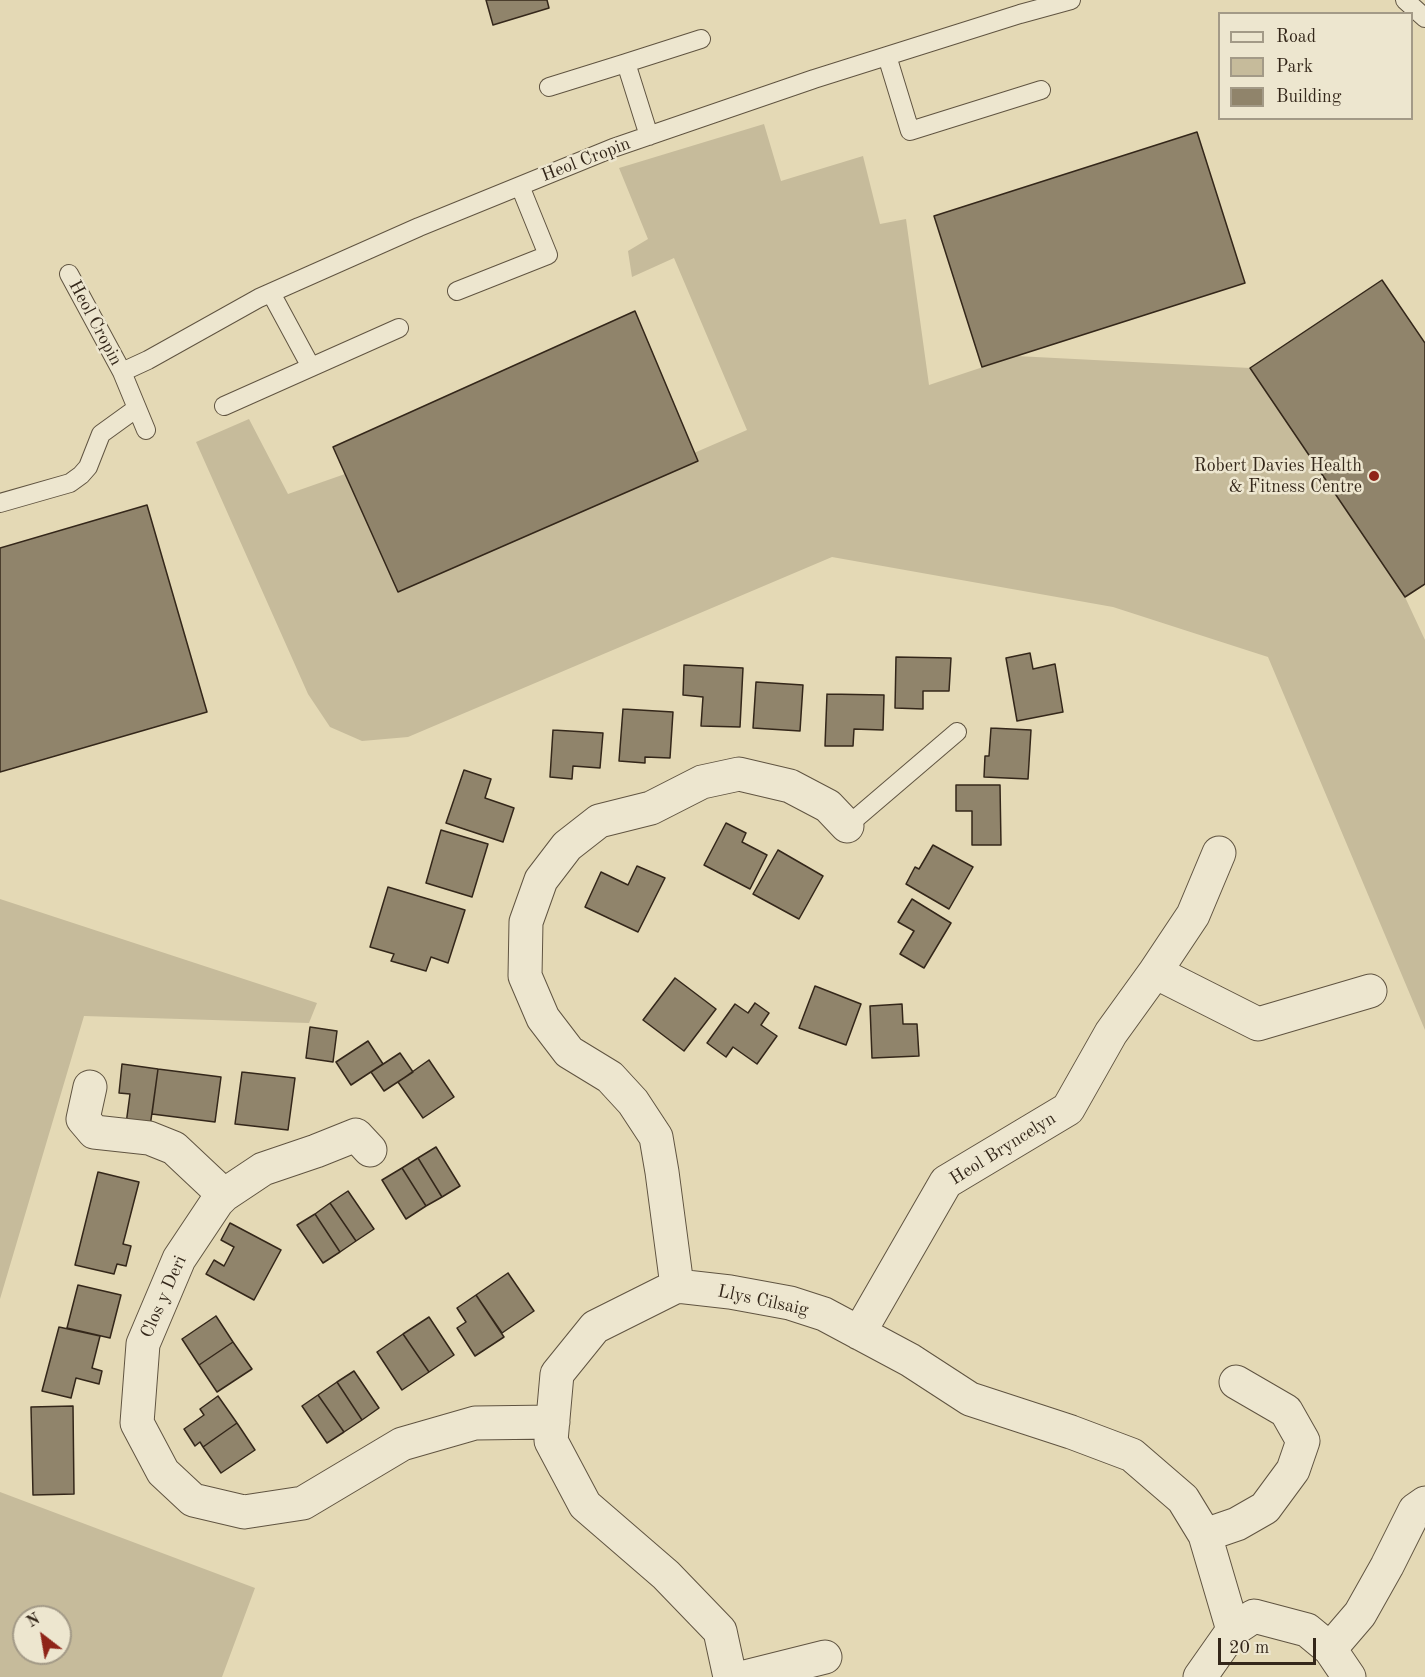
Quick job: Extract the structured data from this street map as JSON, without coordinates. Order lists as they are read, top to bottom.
{
  "streets": {
    "street": ["Heol Bryncelyn", "Clos y Deri", "Llys Cilsaig"],
    "lane": ["Heol Cropin"]
  },
  "crossings": [
    ["Heol Bryncelyn", "Llys Cilsaig"]
  ],
  "places": ["Robert Davies Health & Fitness Centre"],
  "legend": ["Road", "Park", "Building"],
  "scale_bar": "20 m",
  "north": "top left"
}
